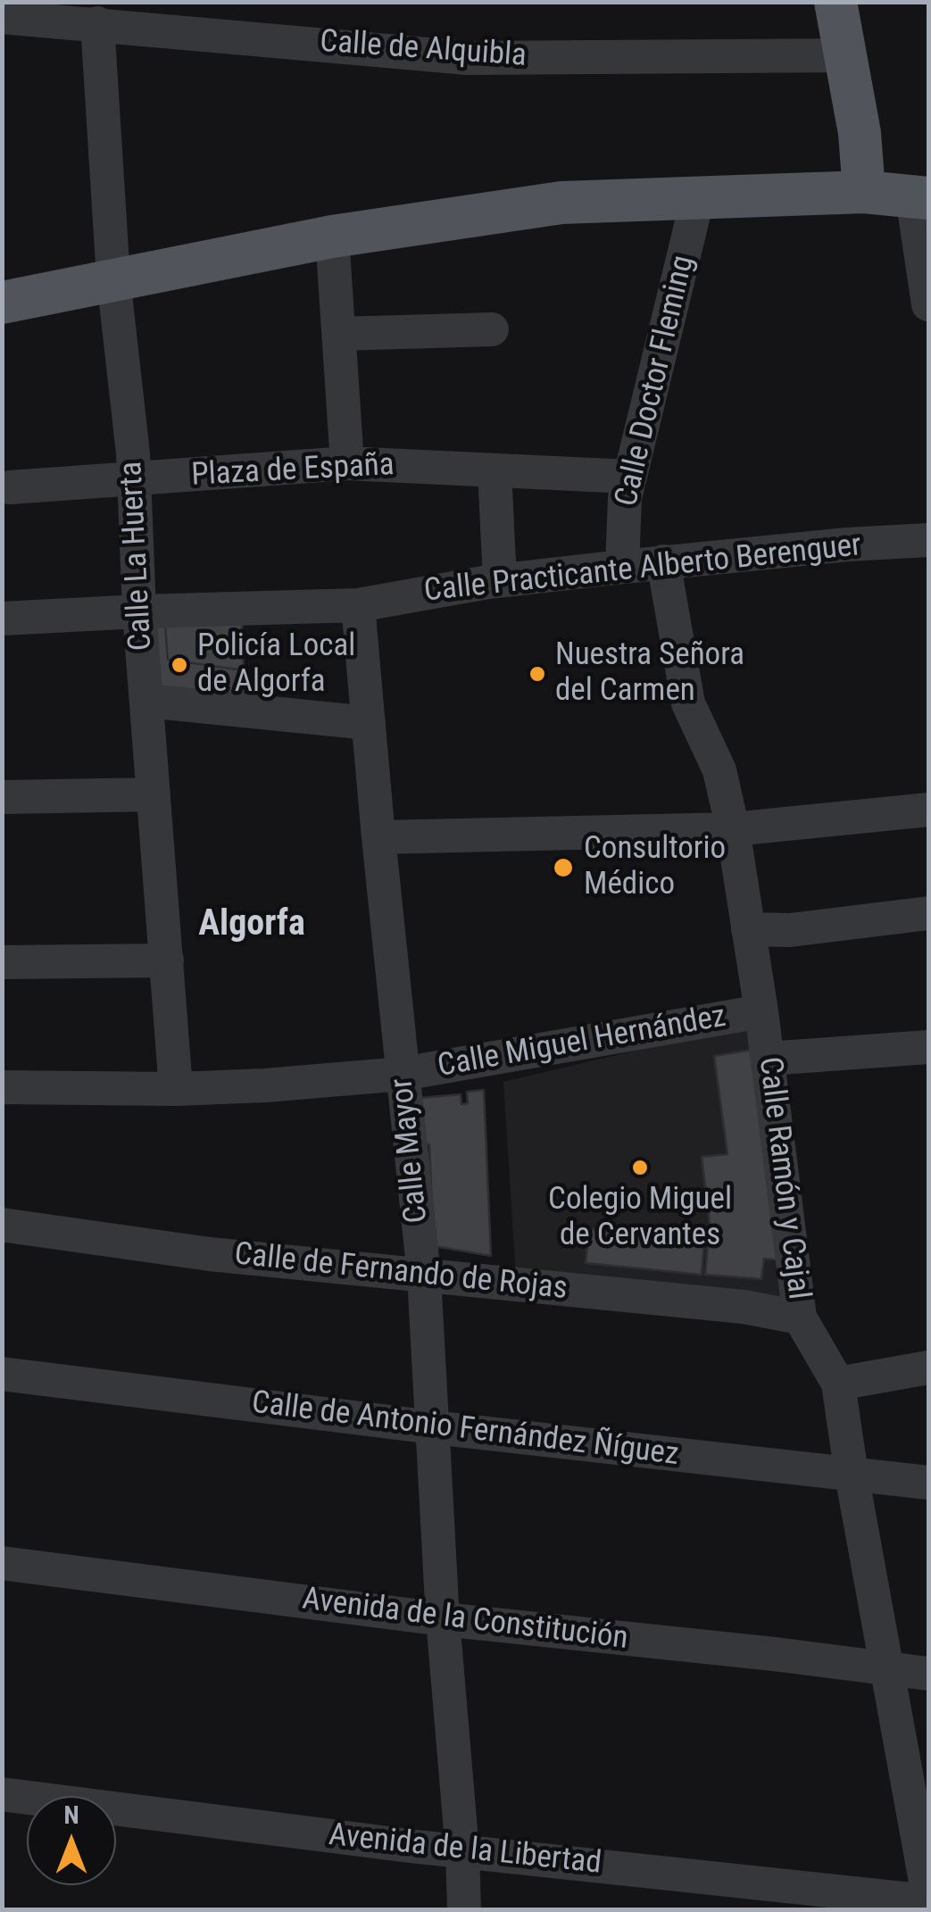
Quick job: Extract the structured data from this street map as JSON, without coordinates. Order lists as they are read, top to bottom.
{
  "streets": {
    "street": [
      "Calle de Alquibla",
      "Calle Doctor Fleming",
      "Plaza de España",
      "Calle La Huerta",
      "Calle Practicante Alberto Berenguer",
      "Calle Miguel Hernández",
      "Calle Mayor",
      "Calle Ramón y Cajal",
      "Calle de Fernando de Rojas",
      "Calle de Antonio Fernández Ñíguez",
      "Avenida de la Constitución",
      "Avenida de la Libertad"
    ]
  },
  "crossings": [
    ["Calle de Alquibla", "Calle La Huerta"],
    ["Calle Doctor Fleming", "Plaza de España"],
    ["Calle Doctor Fleming", "Calle Practicante Alberto Berenguer"],
    ["Plaza de España", "Calle La Huerta"],
    ["Calle La Huerta", "Calle Miguel Hernández"],
    ["Calle Practicante Alberto Berenguer", "Calle Mayor"],
    ["Calle Practicante Alberto Berenguer", "Calle Ramón y Cajal"],
    ["Calle Miguel Hernández", "Calle Mayor"],
    ["Calle Miguel Hernández", "Calle Ramón y Cajal"],
    ["Calle Mayor", "Calle de Fernando de Rojas"],
    ["Calle Mayor", "Calle de Antonio Fernández Ñíguez"],
    ["Calle Mayor", "Avenida de la Constitución"],
    ["Calle Mayor", "Avenida de la Libertad"],
    ["Calle Ramón y Cajal", "Calle de Fernando de Rojas"],
    ["Calle Ramón y Cajal", "Calle de Antonio Fernández Ñíguez"],
    ["Calle Ramón y Cajal", "Avenida de la Constitución"],
    ["Calle Ramón y Cajal", "Avenida de la Libertad"]
  ],
  "districts": ["Algorfa"],
  "places": [
    "Policía Local de Algorfa",
    "Nuestra Señora del Carmen",
    "Consultorio Médico",
    "Colegio Miguel de Cervantes"
  ],
  "north": "top"
}
